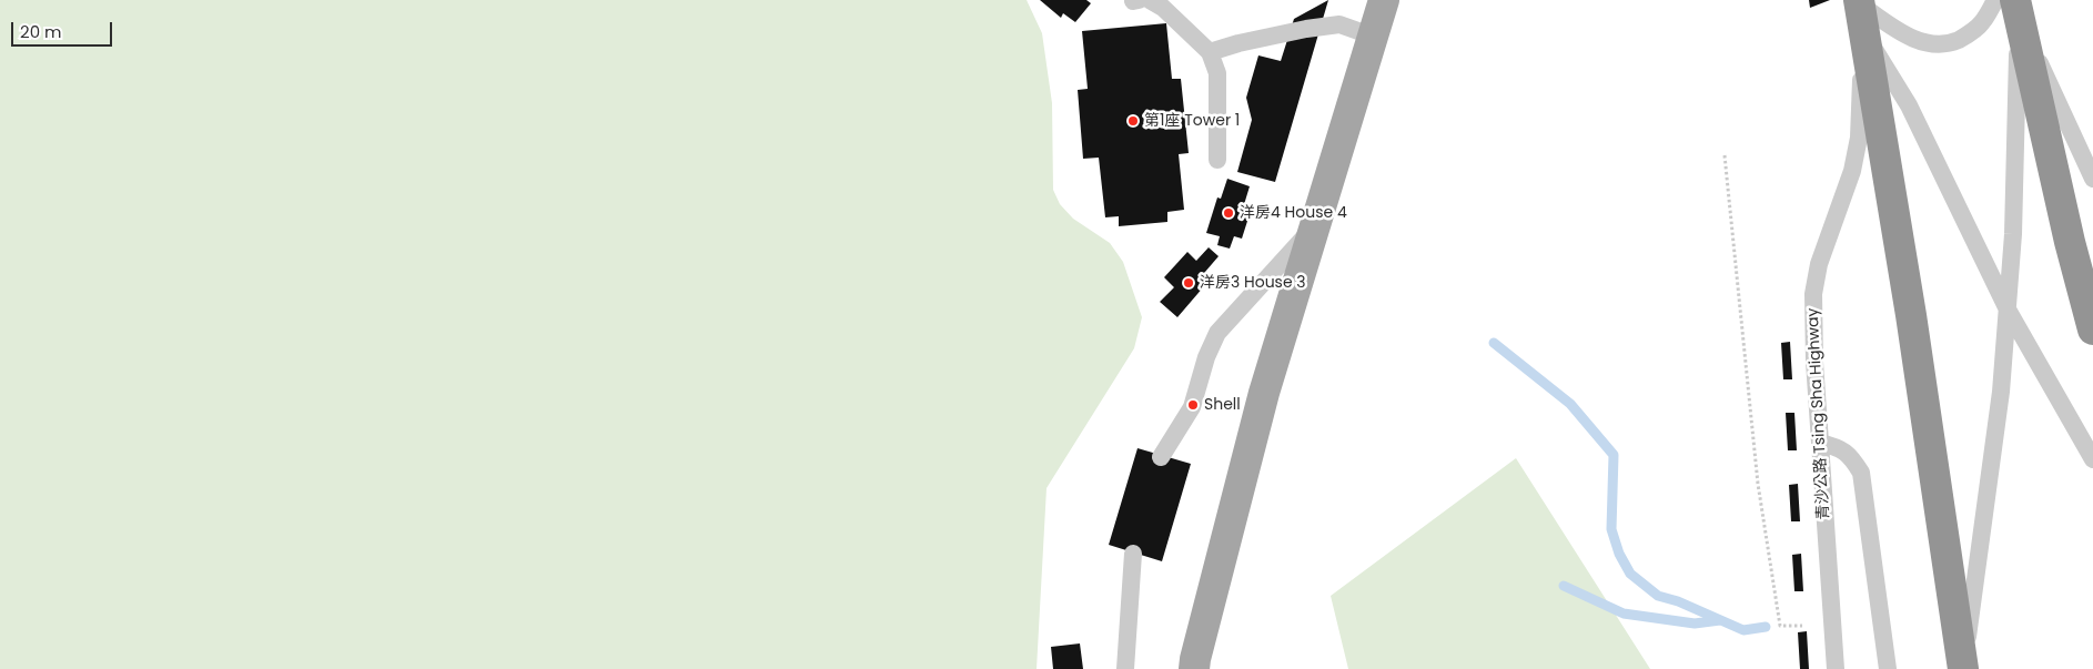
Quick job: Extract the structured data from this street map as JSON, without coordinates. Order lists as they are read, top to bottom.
{
  "streets": {
    "lane": ["青沙公路 Tsing Sha Highway"]
  },
  "places": [
    "第1座 Tower 1",
    "洋房4 House 4",
    "洋房3 House 3",
    "Shell"
  ],
  "scale_bar": "20 m"
}
